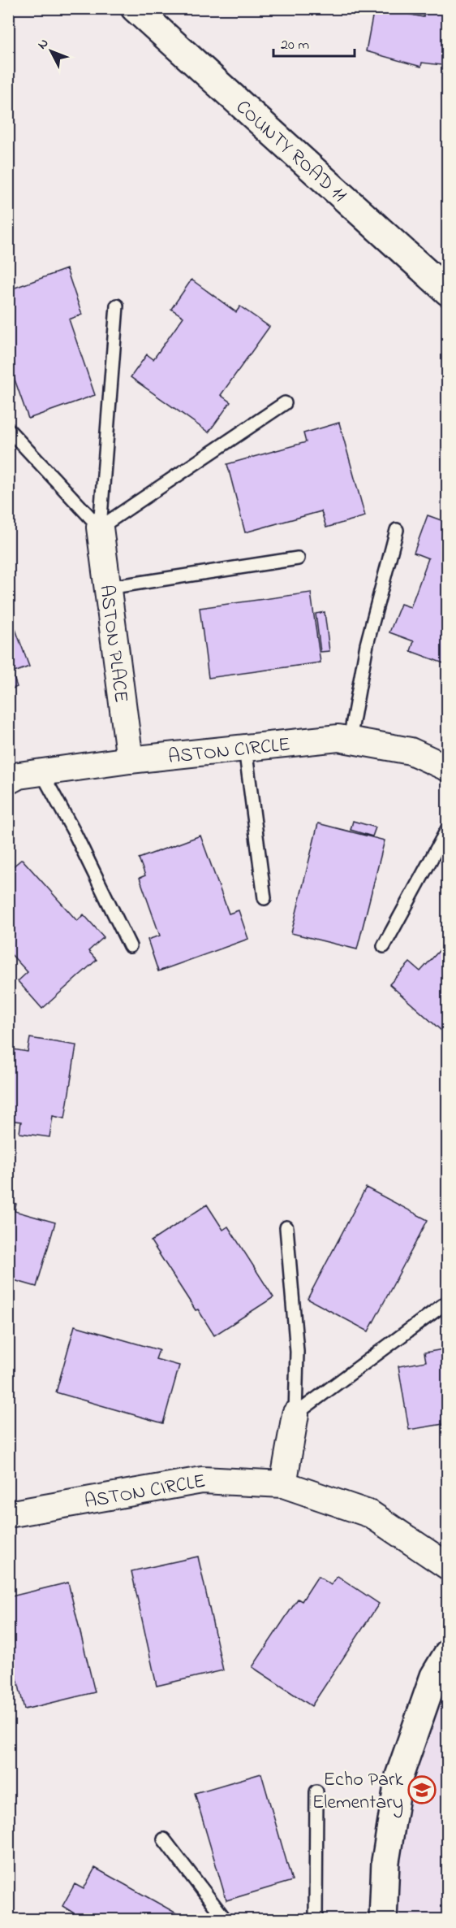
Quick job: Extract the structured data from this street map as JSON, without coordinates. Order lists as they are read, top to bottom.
{
  "streets": {
    "street": ["COUNTY ROAD 11", "ASTON PLACE", "ASTON CIRCLE"]
  },
  "crossings": [
    ["ASTON PLACE", "ASTON CIRCLE"]
  ],
  "places": {
    "school or university": ["Echo Park Elementary"]
  },
  "scale_bar": "20 m",
  "north": "top left"
}
